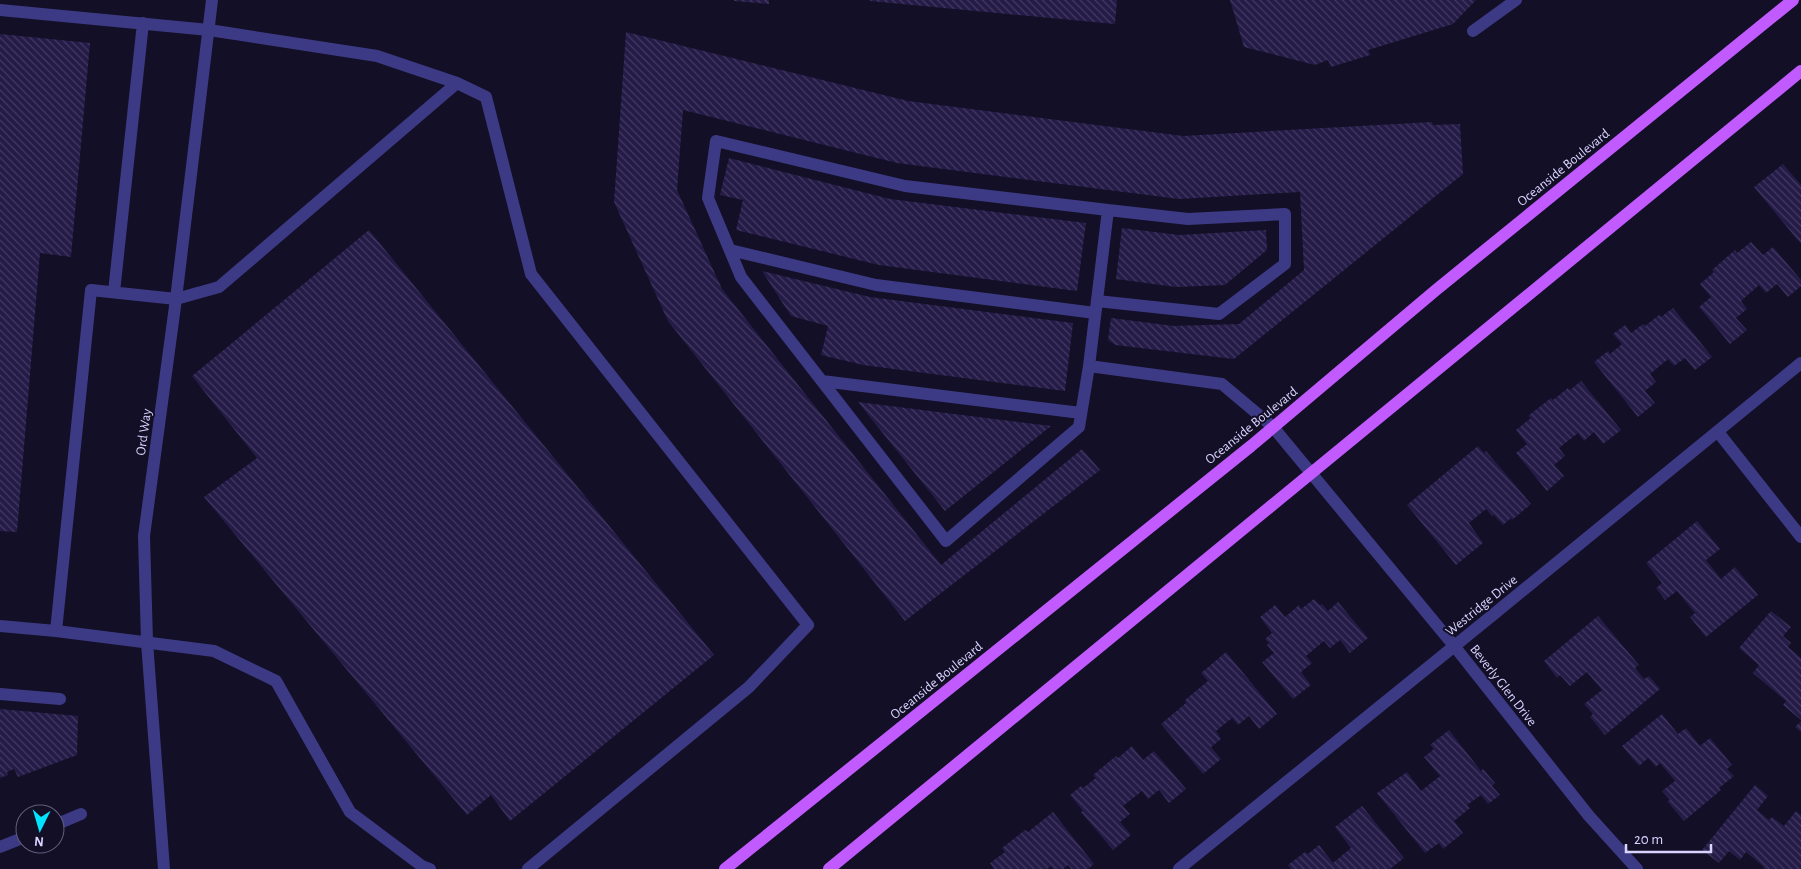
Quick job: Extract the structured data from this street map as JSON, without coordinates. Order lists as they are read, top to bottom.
{
  "streets": {
    "main road": ["Oceanside Boulevard"],
    "street": ["Ord Way", "Westridge Drive", "Beverly Glen Drive"]
  },
  "crossings": [
    ["Oceanside Boulevard", "Beverly Glen Drive"],
    ["Westridge Drive", "Beverly Glen Drive"]
  ],
  "scale_bar": "20 m",
  "north": "bottom"
}
